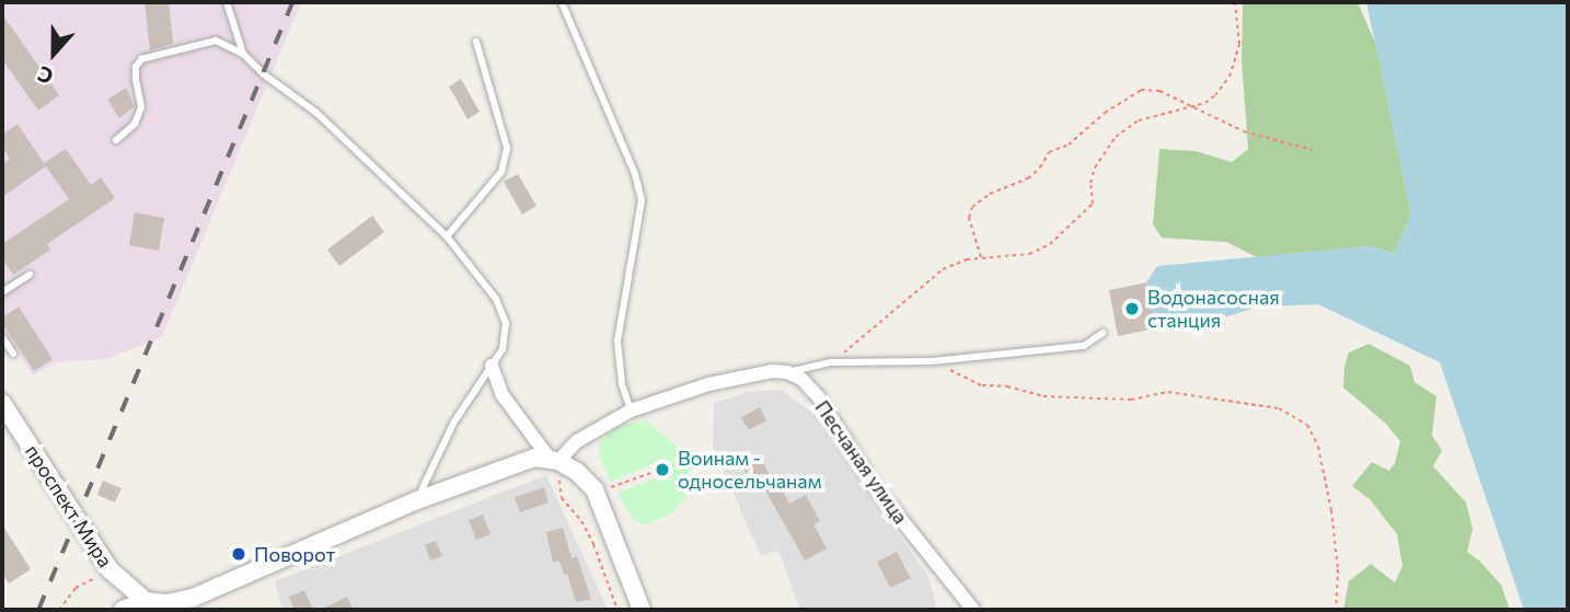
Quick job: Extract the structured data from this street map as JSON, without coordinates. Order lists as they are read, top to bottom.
{
  "streets": {
    "street": ["Песчаная улица", "проспект Мира"]
  },
  "places": ["Водонасосная станция", "Воинам - односельчанам", "Поворот"],
  "north": "bottom"
}
